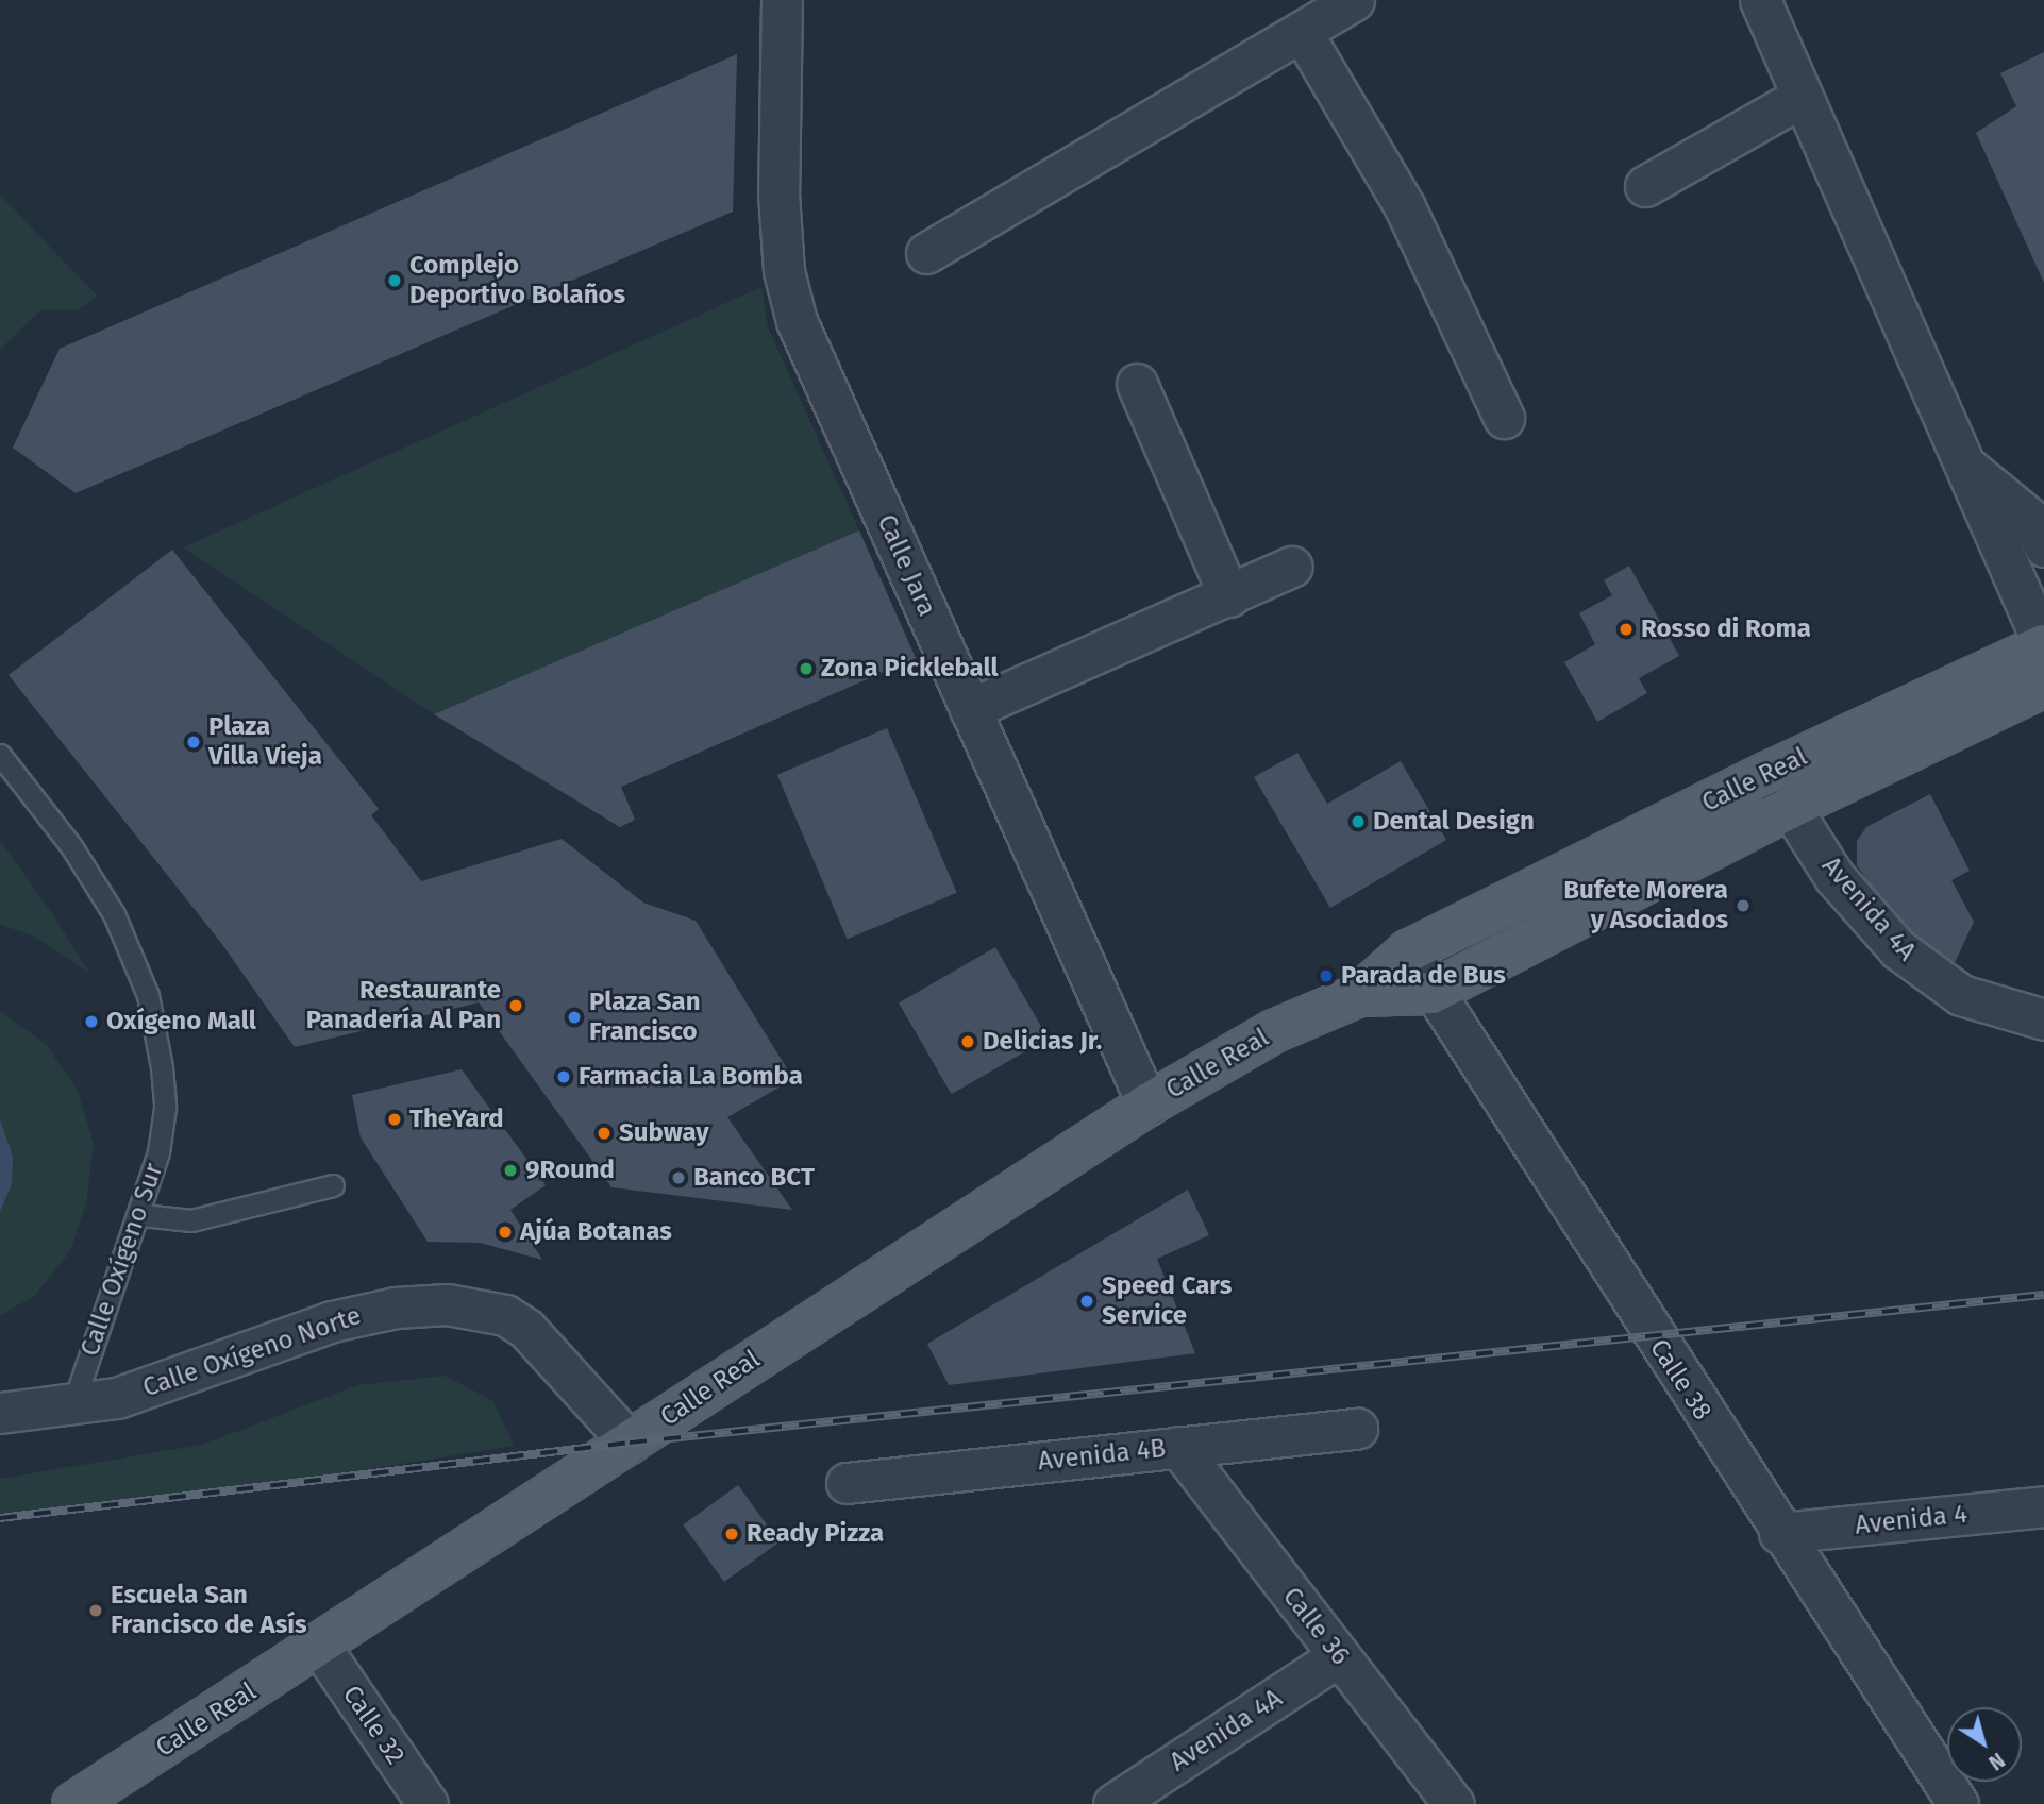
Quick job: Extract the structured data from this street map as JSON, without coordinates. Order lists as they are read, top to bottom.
{
  "streets": {
    "main road": ["Calle Real"],
    "street": [
      "Calle Jara",
      "Avenida 4A",
      "Calle Oxígeno Norte",
      "Calle 38",
      "Avenida 4B",
      "Avenida 4",
      "Calle 36",
      "Calle 32"
    ],
    "lane": ["Calle Oxígeno Sur"]
  },
  "crossings": [
    ["Calle Jara", "Calle Real"],
    ["Calle Real", "Avenida 4A"],
    ["Calle Real", "Calle Oxígeno Norte"],
    ["Calle Real", "Calle 38"],
    ["Calle Real", "Calle 32"],
    ["Avenida 4A", "Calle 36"],
    ["Calle Oxígeno Sur", "Calle Oxígeno Norte"],
    ["Calle 38", "Avenida 4"],
    ["Avenida 4B", "Calle 36"]
  ],
  "places": [
    "Complejo Deportivo Bolaños",
    "Rosso di Roma",
    "Zona Pickleball",
    "Plaza Villa Vieja",
    "Dental Design",
    "Bufete Morera y Asociados",
    "Parada de Bus",
    "Restaurante Panadería Al Pan",
    "Plaza San Francisco",
    "Oxígeno Mall",
    "Delicias Jr.",
    "Farmacia La Bomba",
    "TheYard",
    "Subway",
    "9Round",
    "Banco BCT",
    "Ajúa Botanas",
    "Speed Cars Service",
    "Ready Pizza",
    "Escuela San Francisco de Asís"
  ],
  "north": "bottom right"
}
